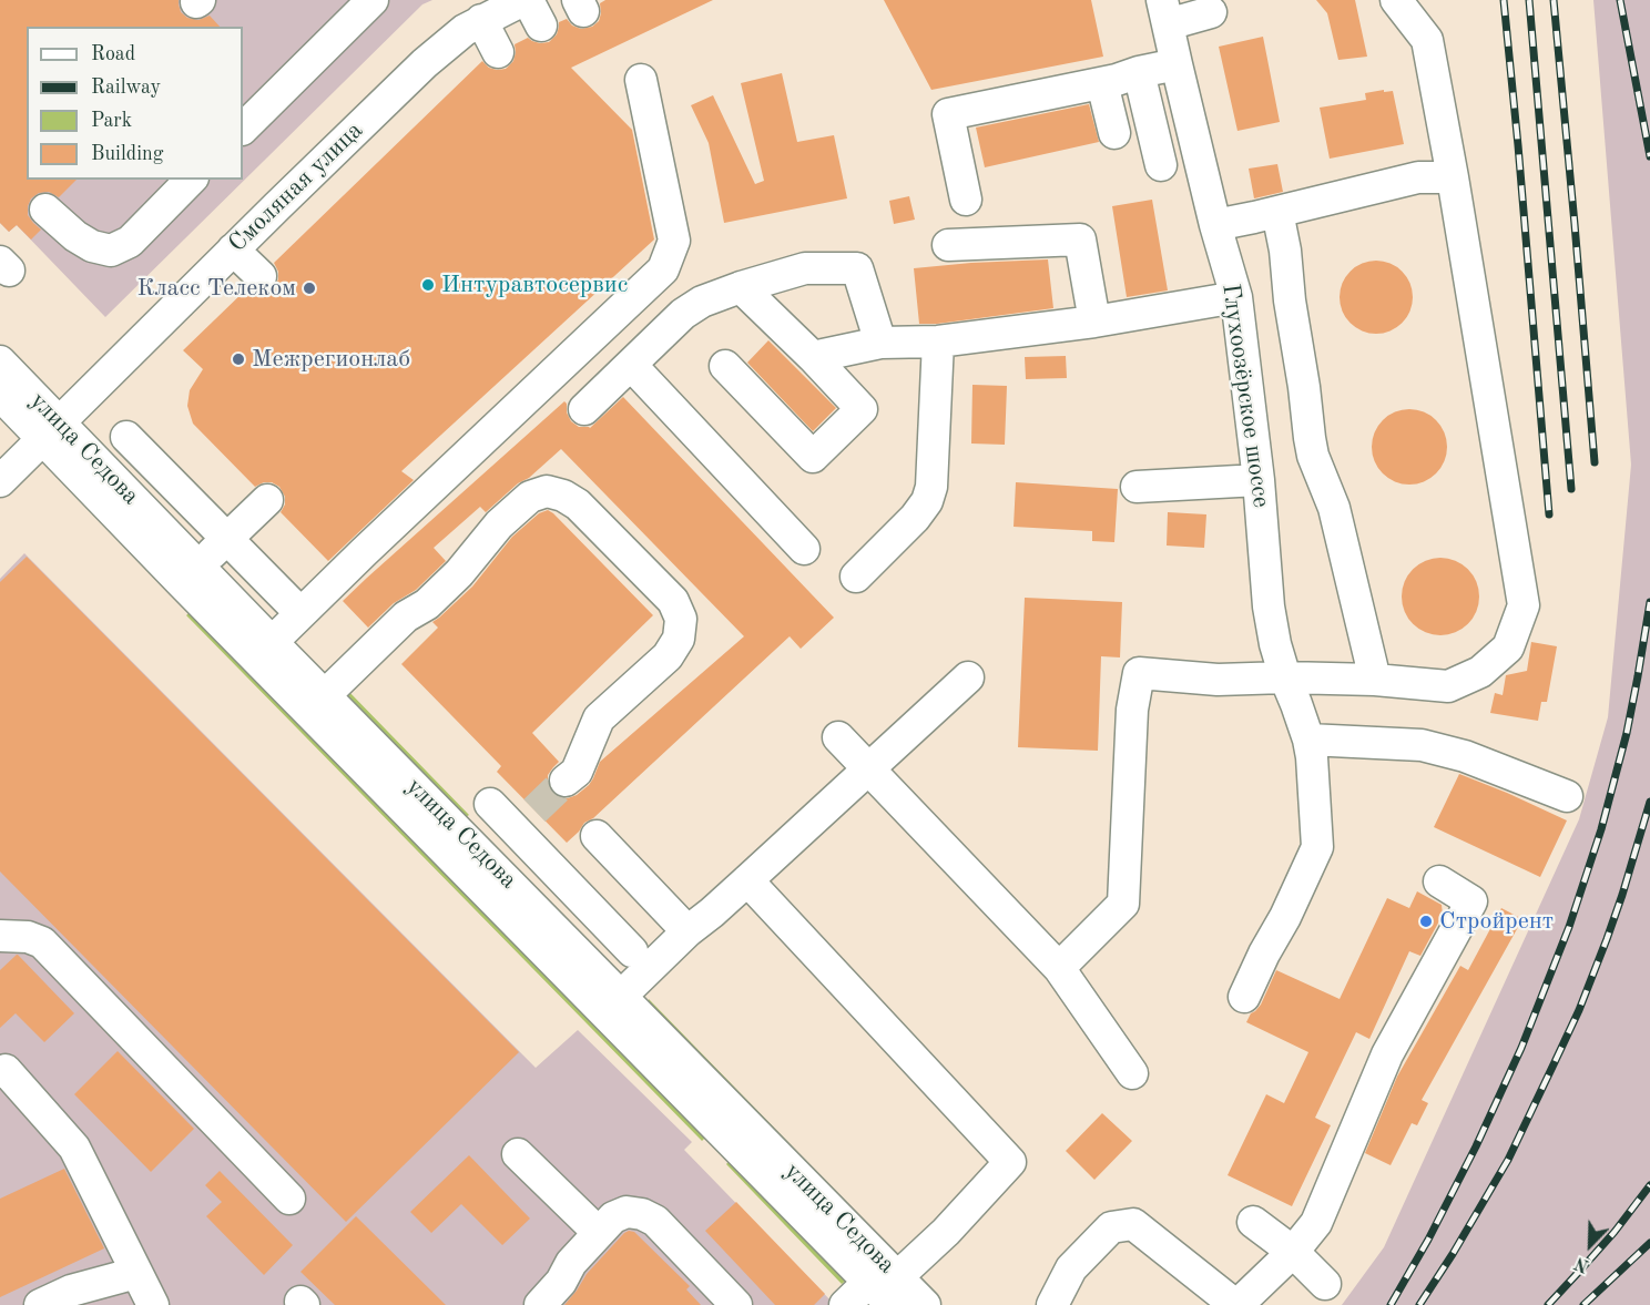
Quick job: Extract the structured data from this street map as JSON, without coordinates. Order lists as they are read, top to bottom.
{
  "streets": {
    "street": ["Смоляная улица", "Глухоозёрское шоссе", "улица Седова"]
  },
  "crossings": [
    ["Смоляная улица", "улица Седова"]
  ],
  "places": [
    "Интуравтосервис",
    "Класс Телеком",
    "Межрегионлаб",
    "Стройрент"
  ],
  "legend": [
    "Road",
    "Railway",
    "Park",
    "Building"
  ],
  "north": "bottom left"
}
